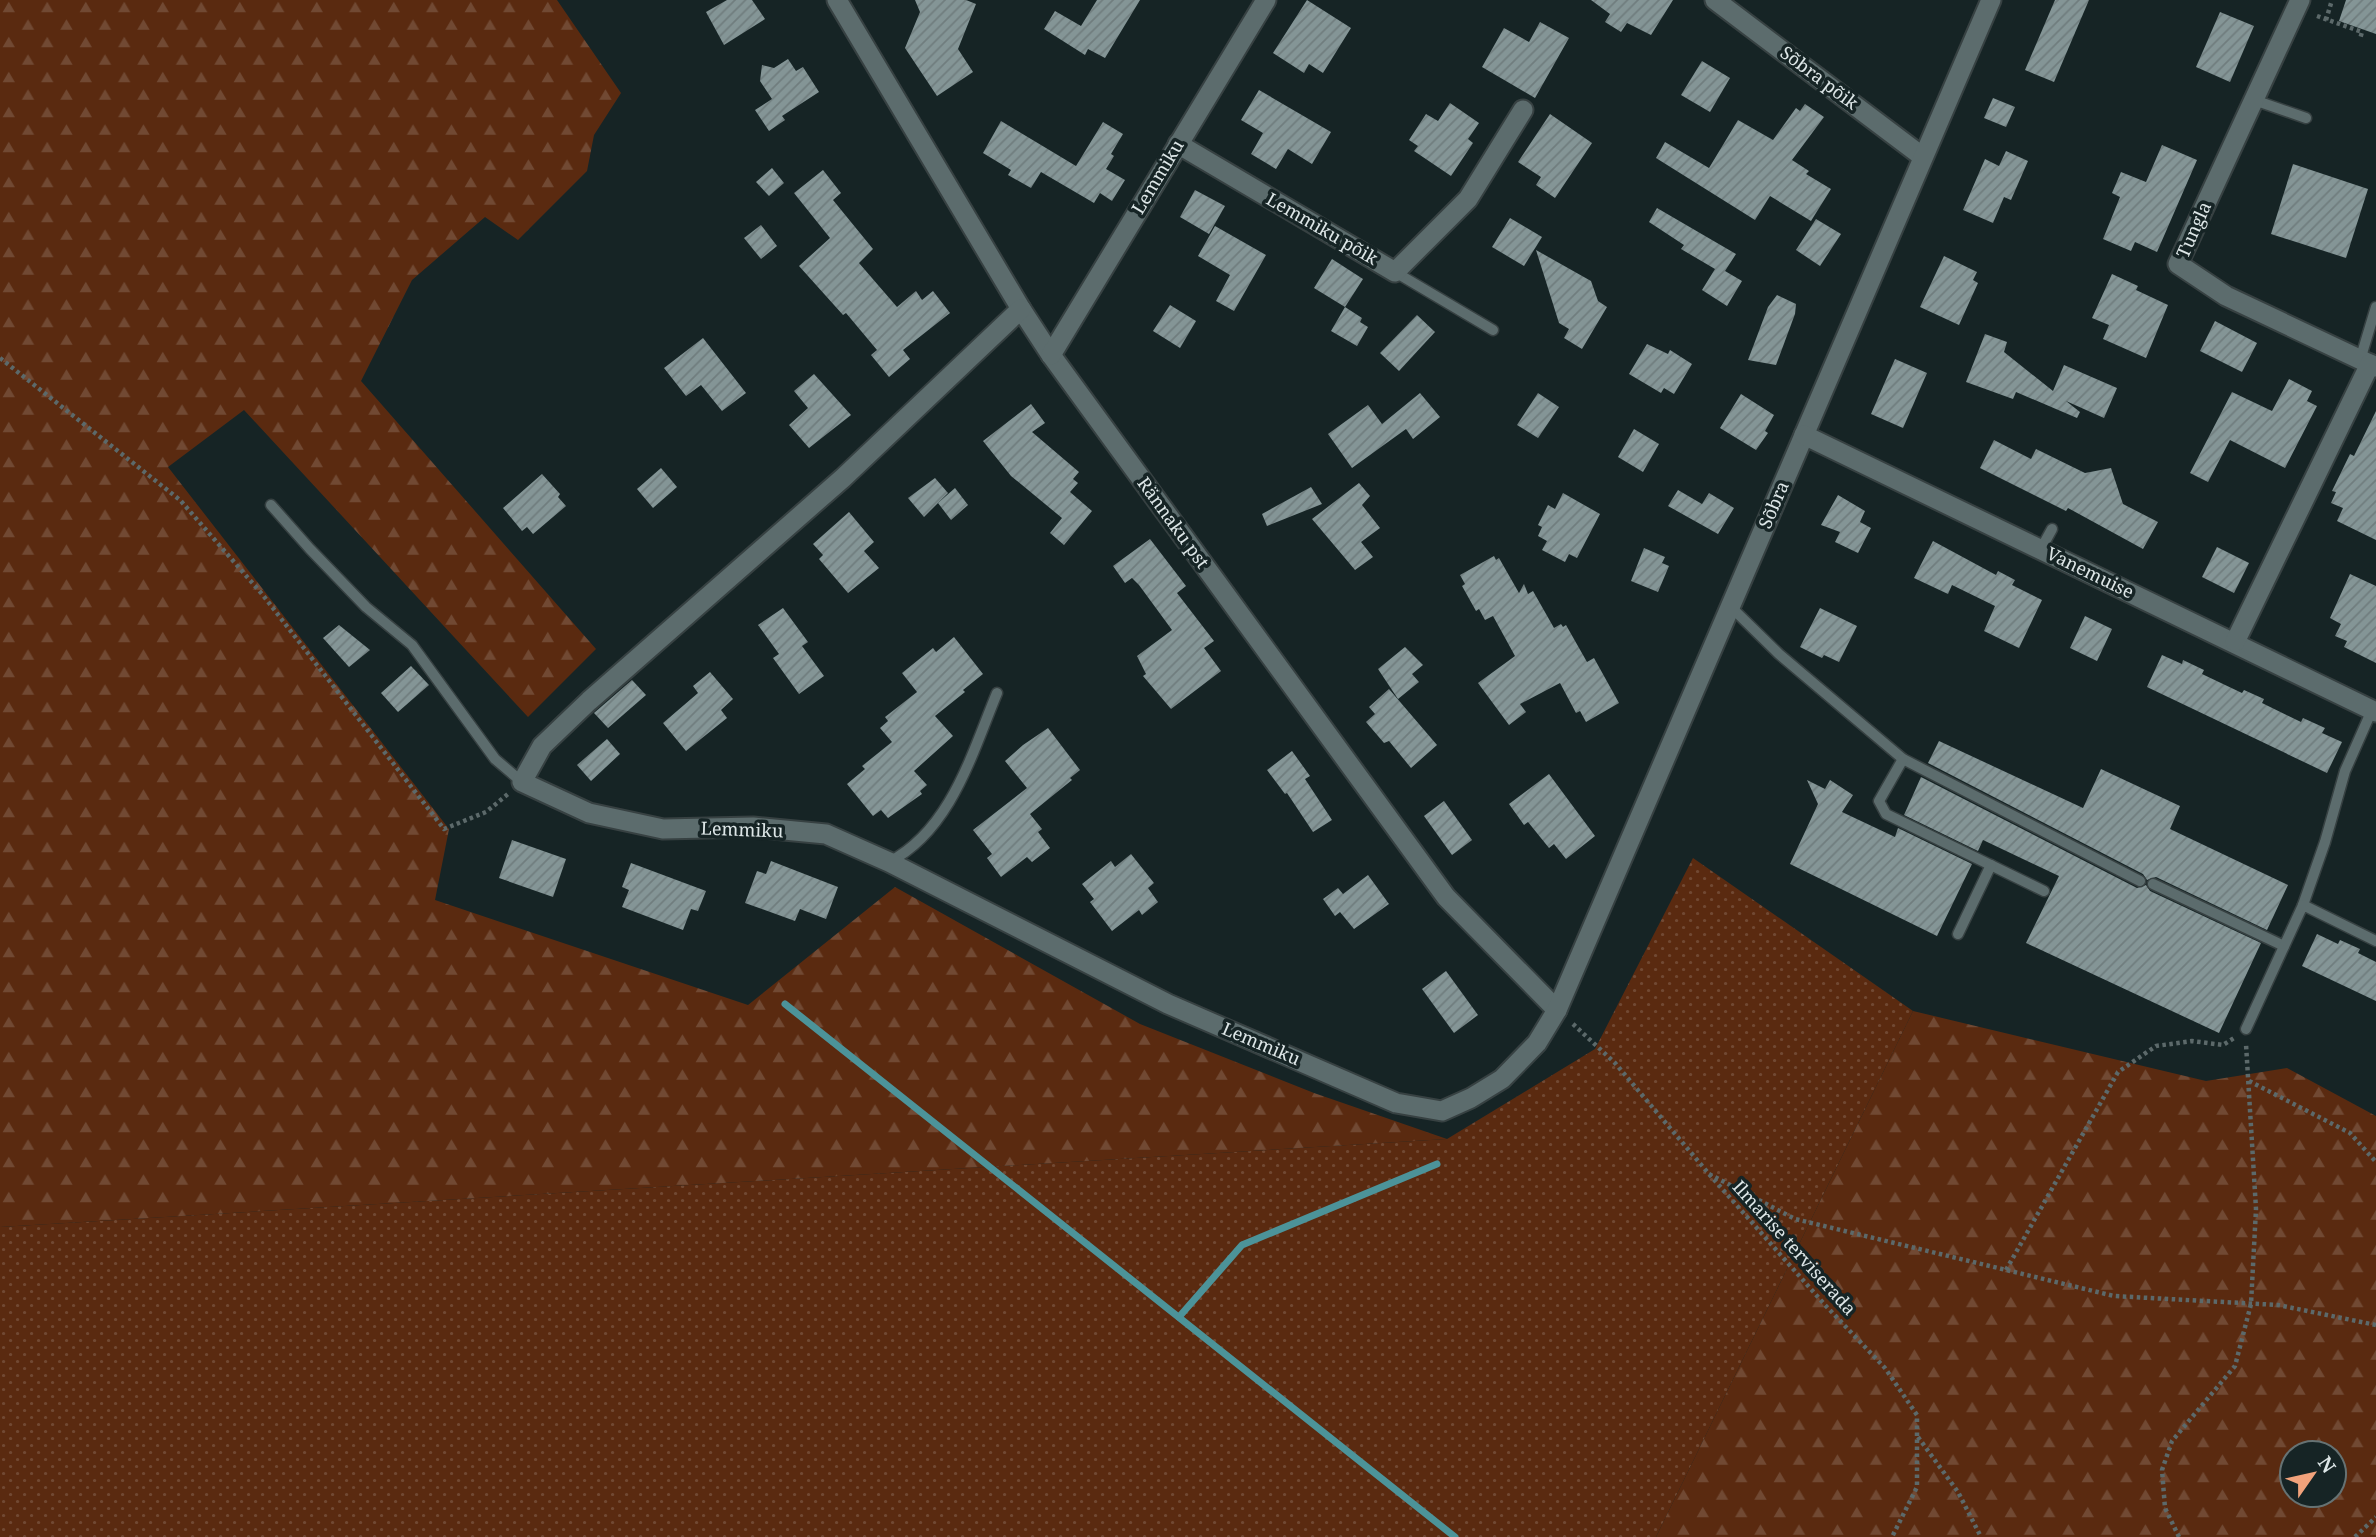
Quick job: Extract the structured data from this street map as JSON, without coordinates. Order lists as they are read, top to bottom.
{
  "streets": {
    "street": [
      "Sõbra põik",
      "Lemmiku",
      "Lemmiku põik",
      "Tungla",
      "Sõbra",
      "Rännaku pst",
      "Vanemuise"
    ],
    "path": ["Ilmarise terviserada"]
  },
  "crossings": [
    ["Sõbra põik", "Sõbra"],
    ["Lemmiku", "Lemmiku põik"],
    ["Lemmiku", "Sõbra"],
    ["Lemmiku", "Rännaku pst"],
    ["Lemmiku", "Ilmarise terviserada"],
    ["Sõbra", "Rännaku pst"],
    ["Sõbra", "Vanemuise"],
    ["Sõbra", "Ilmarise terviserada"],
    ["Rännaku pst", "Ilmarise terviserada"]
  ],
  "north": "top right"
}
